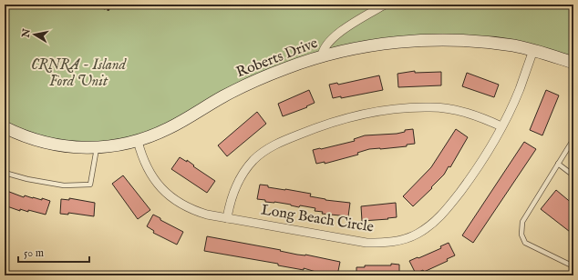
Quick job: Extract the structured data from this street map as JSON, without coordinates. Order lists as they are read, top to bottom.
{
  "streets": {
    "street": ["Roberts Drive", "Long Beach Circle"]
  },
  "crossings": [
    ["Roberts Drive", "Long Beach Circle"]
  ],
  "parks": ["CRNRA - Island Ford Unit"],
  "scale_bar": "50 m",
  "north": "left"
}
